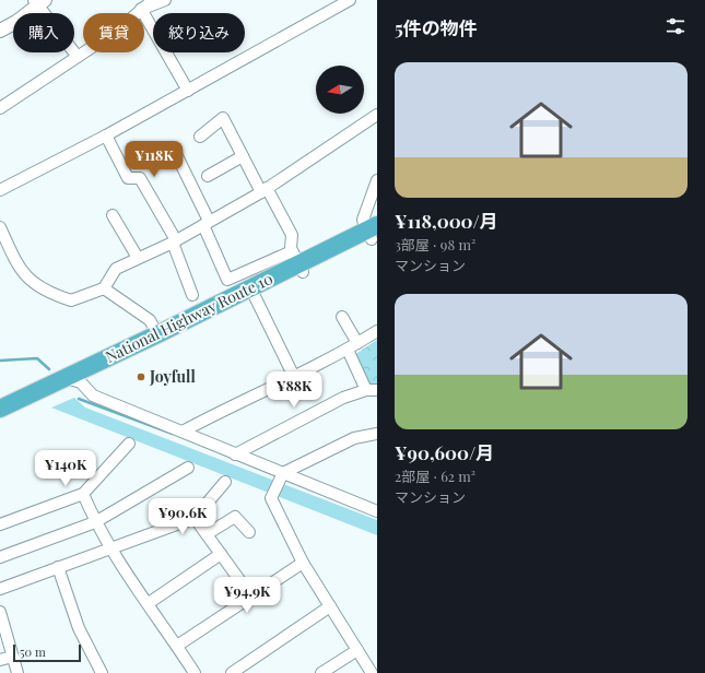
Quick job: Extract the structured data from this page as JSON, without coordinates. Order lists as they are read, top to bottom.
{
  "streets": {
    "highway": ["National Highway Route 10"]
  },
  "places": ["Joyfull"],
  "scale_bar": "50 m",
  "north": "left",
  "page": {
    "heading": "5件の物件",
    "chip": ["購入", "賃貸", "絞り込み"],
    "list": [
      {
        "name": "¥118,000/月",
        "note": "3部屋 · 98 m² · マンション"
      },
      {
        "name": "¥90,600/月",
        "note": "2部屋 · 62 m² · マンション"
      }
    ],
    "price": [
      "¥118K",
      "¥88K",
      "¥140K",
      "¥90.6K",
      "¥94.9K"
    ],
    "scale": "50 m"
  }
}
